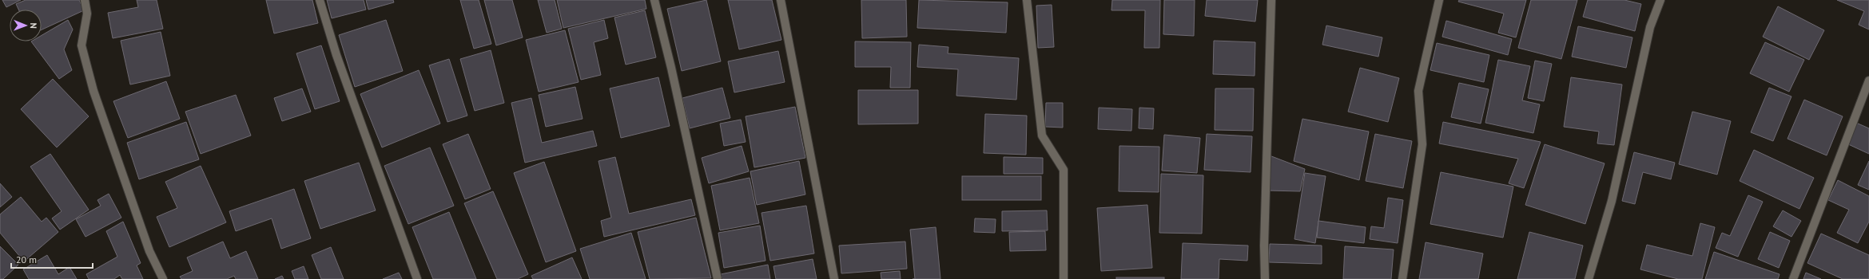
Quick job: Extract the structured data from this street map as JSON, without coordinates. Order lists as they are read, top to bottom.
{
  "scale_bar": "20 m",
  "north": "right"
}
